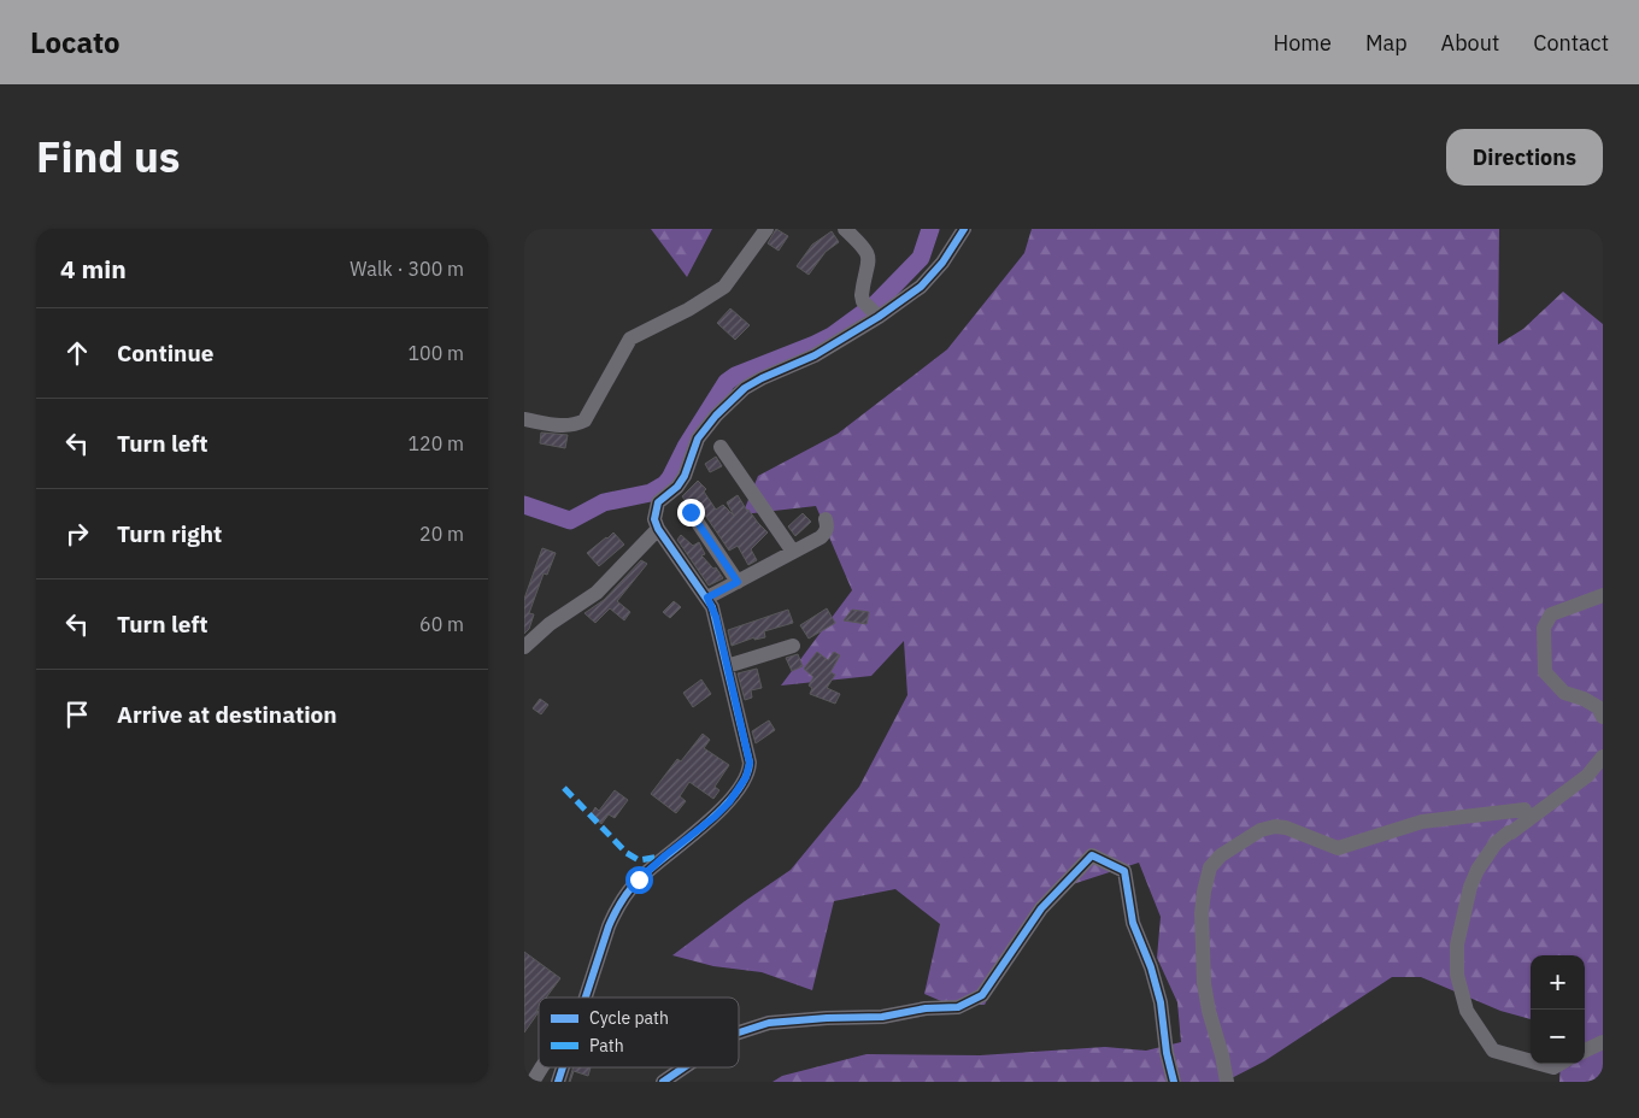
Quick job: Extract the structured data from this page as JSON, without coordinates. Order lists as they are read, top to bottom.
{
  "legend": ["Cycle path", "Path"],
  "page": {
    "header": "Locato",
    "nav": [
      "Home",
      "Map",
      "About",
      "Contact"
    ],
    "title": "Find us",
    "buttons": "Directions",
    "heading": ["4 min", "Walk · 300 m"],
    "list": [
      ["Continue", "100 m"],
      ["Turn left", "120 m"],
      ["Turn right", "20 m"],
      ["Turn left", "60 m"],
      "Arrive at destination"
    ],
    "map_buttons": ["+", "−"]
  }
}
